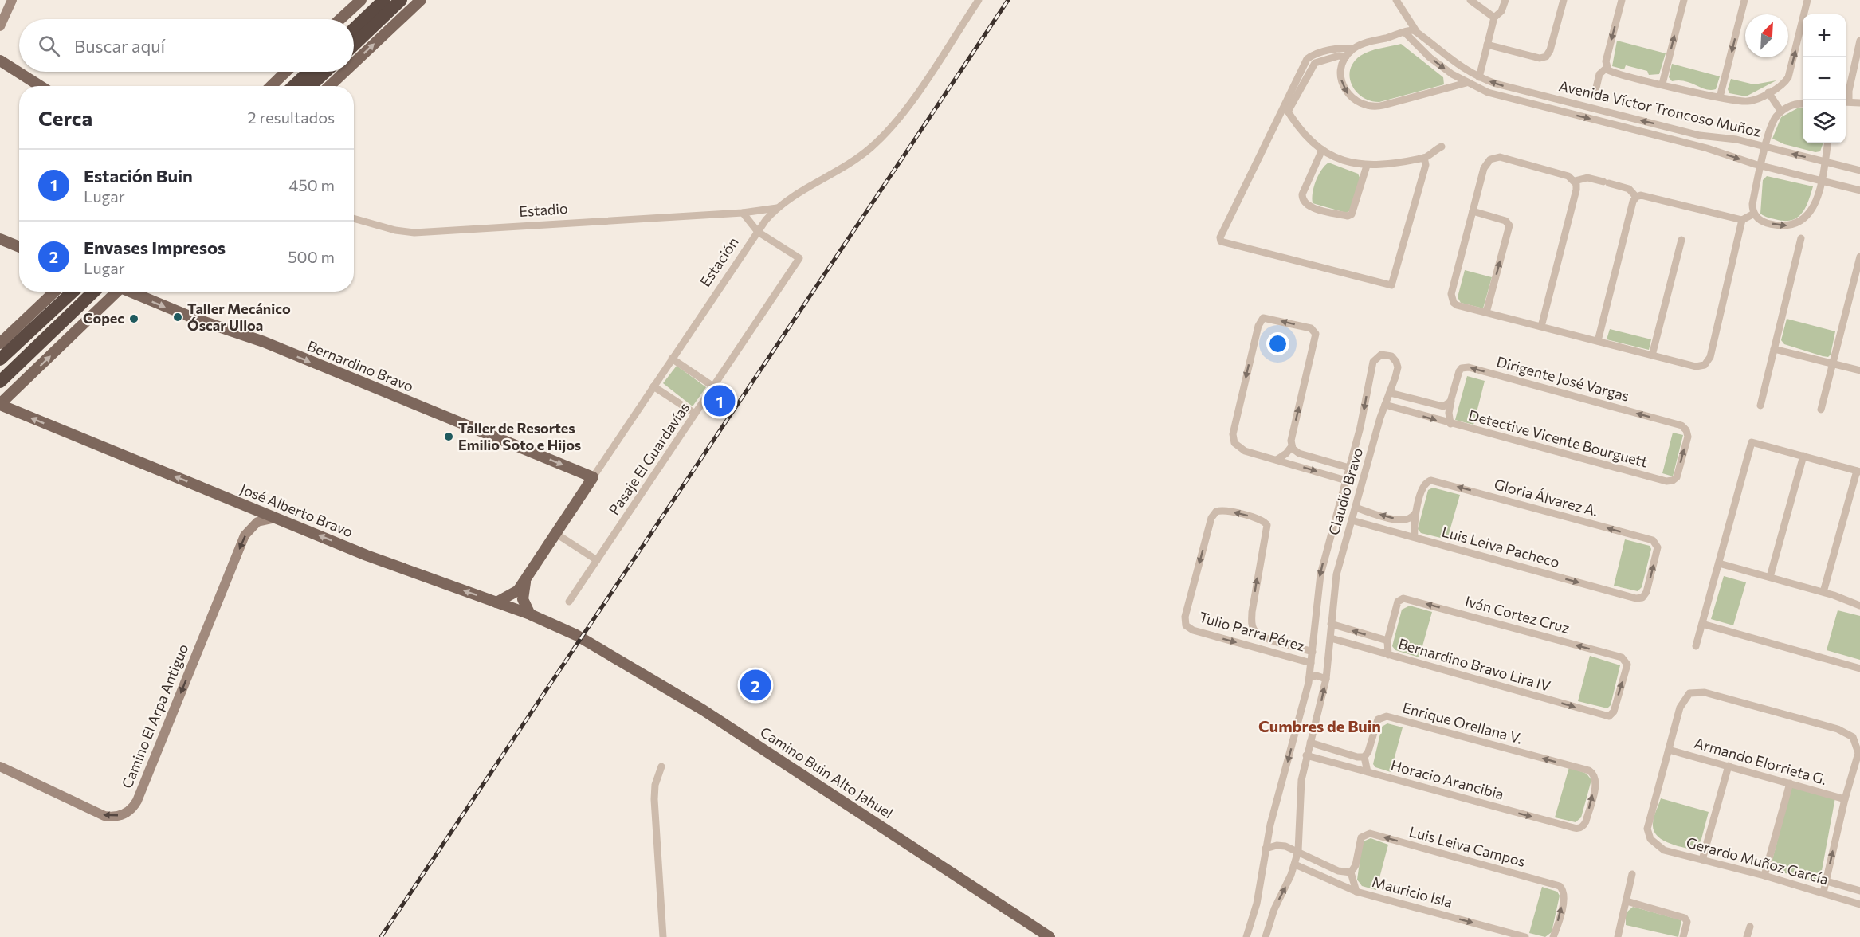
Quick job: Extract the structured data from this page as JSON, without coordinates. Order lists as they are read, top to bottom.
{
  "streets": {
    "main road": [
      "Estación",
      "Bernardino Bravo",
      "José Alberto Bravo",
      "Camino El Arpa Antiguo",
      "Camino Buin Alto Jahuel"
    ],
    "street": [
      "Avenida Víctor Troncoso Muñoz",
      "Estadio",
      "Dirigente José Vargas",
      "Detective Vicente Bourguett",
      "Pasaje El Guardavías",
      "Claudio Bravo",
      "Gloria Álvarez A.",
      "Luis Leiva Pacheco",
      "Iván Cortez Cruz",
      "Tulio Parra Pérez",
      "Bernardino Bravo Lira IV",
      "Enrique Orellana V.",
      "Armando Elorrieta G.",
      "Horacio Arancibia",
      "Luis Leiva Campos",
      "Gerardo Muñoz García",
      "Mauricio Isla"
    ]
  },
  "crossings": [
    ["Estadio", "Estación"],
    ["Estación", "Bernardino Bravo"],
    ["Estación", "Pasaje El Guardavías"],
    ["Estación", "José Alberto Bravo"],
    ["Dirigente José Vargas", "Detective Vicente Bourguett"],
    ["Dirigente José Vargas", "Claudio Bravo"],
    ["Detective Vicente Bourguett", "Claudio Bravo"],
    ["Claudio Bravo", "Luis Leiva Pacheco"],
    ["Claudio Bravo", "Tulio Parra Pérez"],
    ["Claudio Bravo", "Bernardino Bravo Lira IV"],
    ["Claudio Bravo", "Horacio Arancibia"],
    ["Claudio Bravo", "Mauricio Isla"],
    ["Gloria Álvarez A.", "Luis Leiva Pacheco"],
    ["José Alberto Bravo", "Camino El Arpa Antiguo"],
    ["José Alberto Bravo", "Camino Buin Alto Jahuel"],
    ["Iván Cortez Cruz", "Bernardino Bravo Lira IV"],
    ["Enrique Orellana V.", "Horacio Arancibia"],
    ["Armando Elorrieta G.", "Gerardo Muñoz García"]
  ],
  "one_way": [
    "Bernardino Bravo",
    "Detective Vicente Bourguett",
    "José Alberto Bravo",
    "Luis Leiva Pacheco",
    "Horacio Arancibia",
    "Mauricio Isla"
  ],
  "districts": ["Cumbres de Buin"],
  "places": ["Taller Mecánico Óscar Ulloa", "Copec", "Taller de Resortes Emilio Soto e Hijos"],
  "north": "top right",
  "page": {
    "map_buttons": ["+", "−"],
    "search": "Buscar aquí",
    "heading": ["Cerca", "2 resultados"],
    "list": [
      {
        "mark": "1",
        "name": "Estación Buin",
        "note": "Lugar",
        "value": "450 m"
      },
      {
        "mark": "2",
        "name": "Envases Impresos",
        "note": "Lugar",
        "value": "500 m"
      }
    ],
    "pins": ["1", "2"]
  }
}
